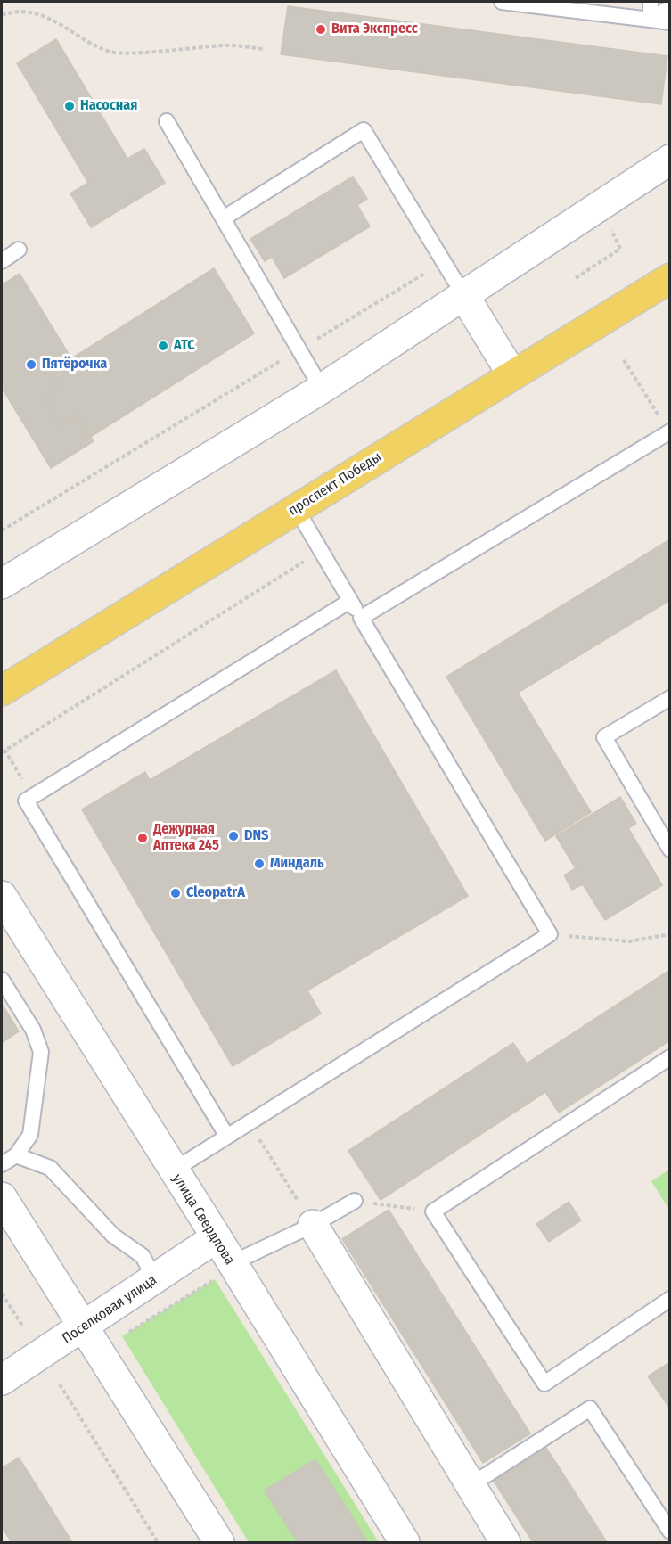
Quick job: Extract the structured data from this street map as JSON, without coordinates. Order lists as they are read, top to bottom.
{
  "streets": {
    "main road": ["проспект Победы"],
    "street": ["улица Свердлова", "Поселковая улица"]
  },
  "crossings": [
    ["улица Свердлова", "Поселковая улица"]
  ],
  "places": [
    "Вита Экспресс",
    "Насосная",
    "АТС",
    "Пятёрочка",
    "DNS",
    "Дежурная Аптека 245",
    "Миндаль",
    "CleopatrA"
  ]
}
